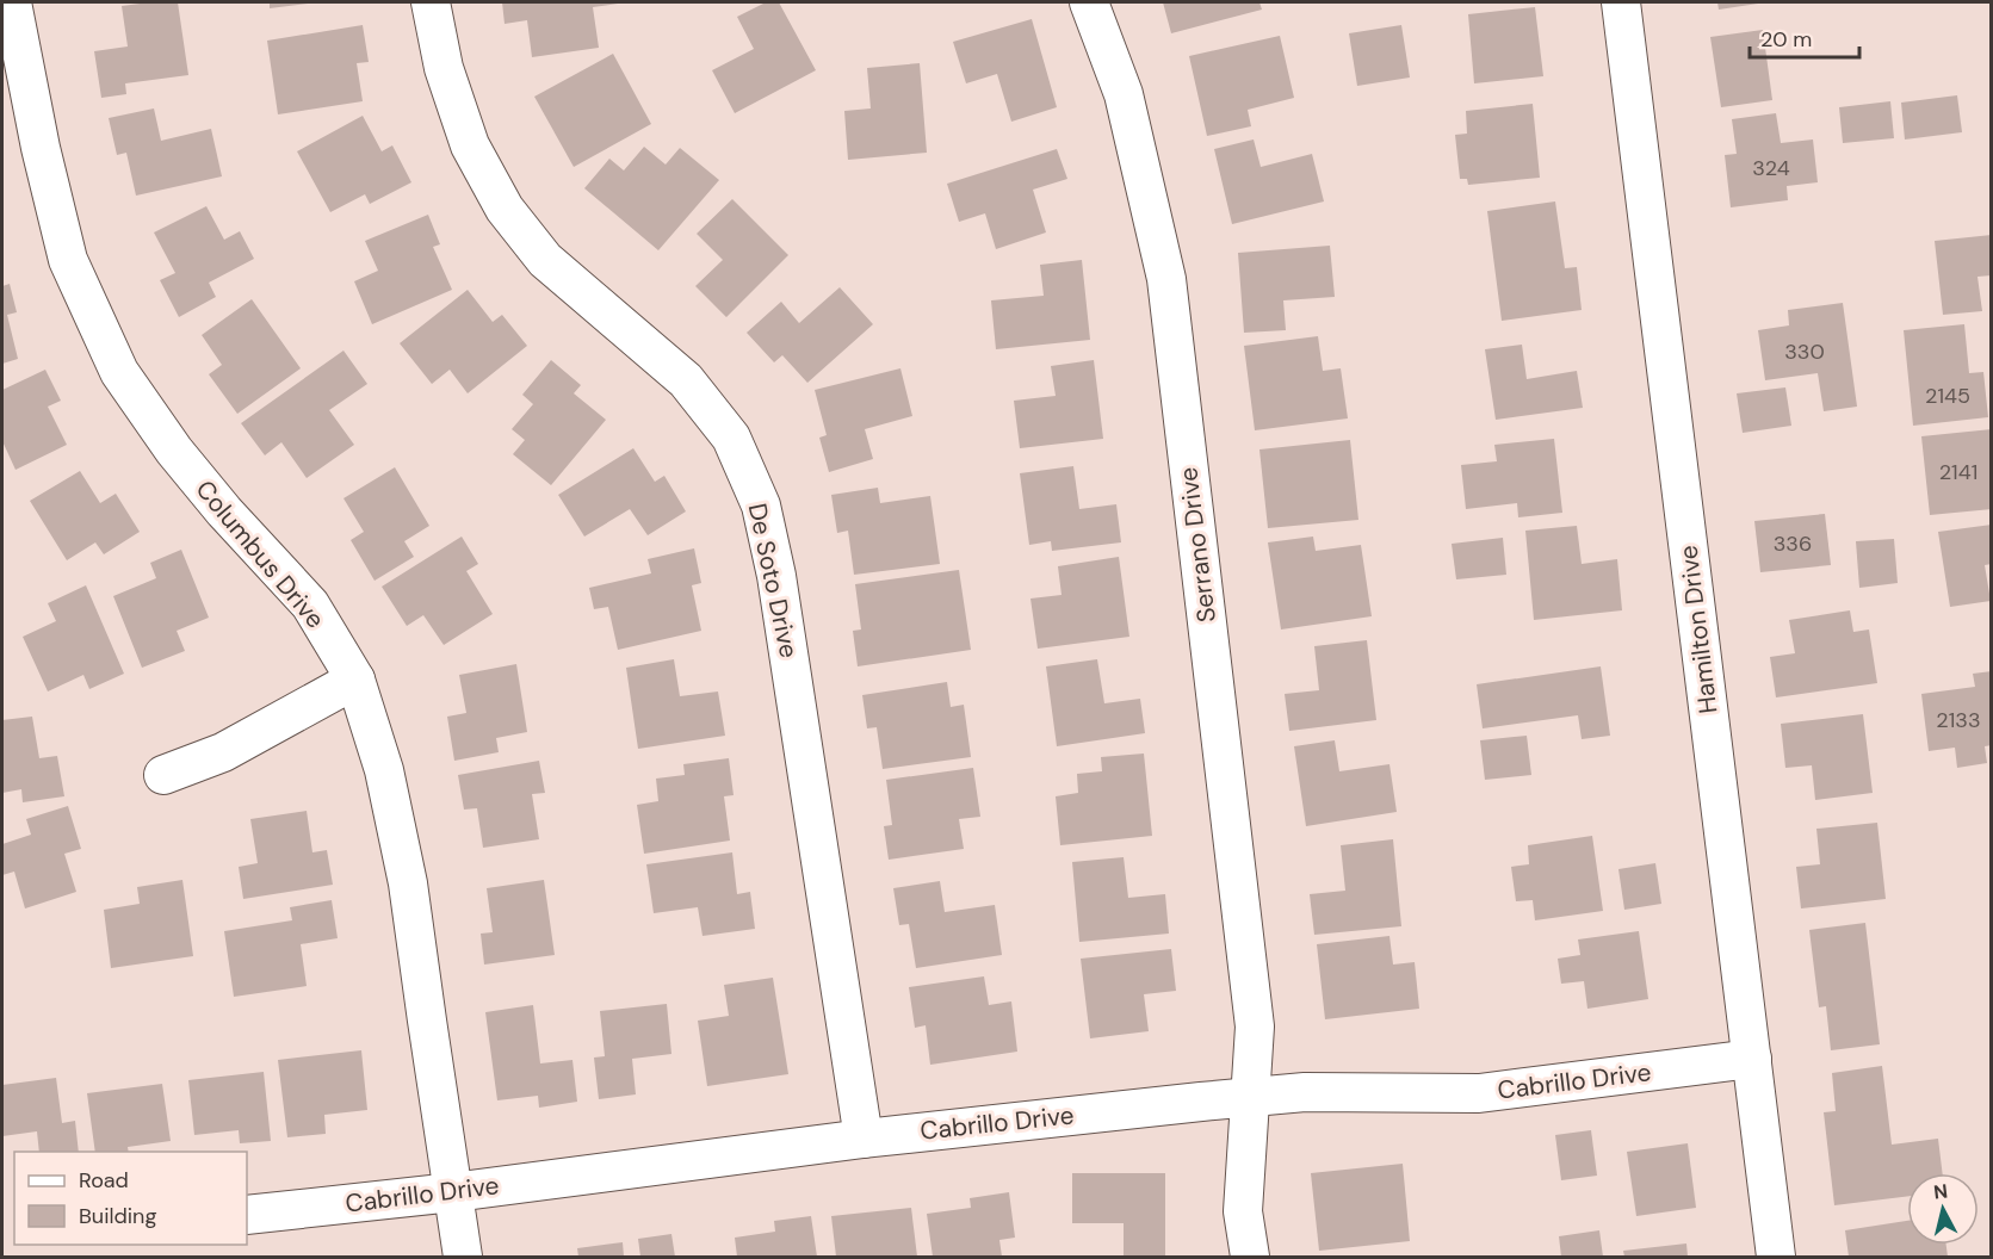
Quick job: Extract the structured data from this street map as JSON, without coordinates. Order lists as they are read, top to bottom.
{
  "streets": {
    "street": [
      "Serrano Drive",
      "Columbus Drive",
      "De Soto Drive",
      "Hamilton Drive",
      "Cabrillo Drive"
    ]
  },
  "crossings": [
    ["Serrano Drive", "Cabrillo Drive"],
    ["Columbus Drive", "Cabrillo Drive"],
    ["De Soto Drive", "Cabrillo Drive"],
    ["Hamilton Drive", "Cabrillo Drive"]
  ],
  "house_numbers": [
    "324",
    "330",
    "2145",
    "2141",
    "336",
    "2133"
  ],
  "legend": ["Road", "Building"],
  "scale_bar": "20 m",
  "north": "top"
}
